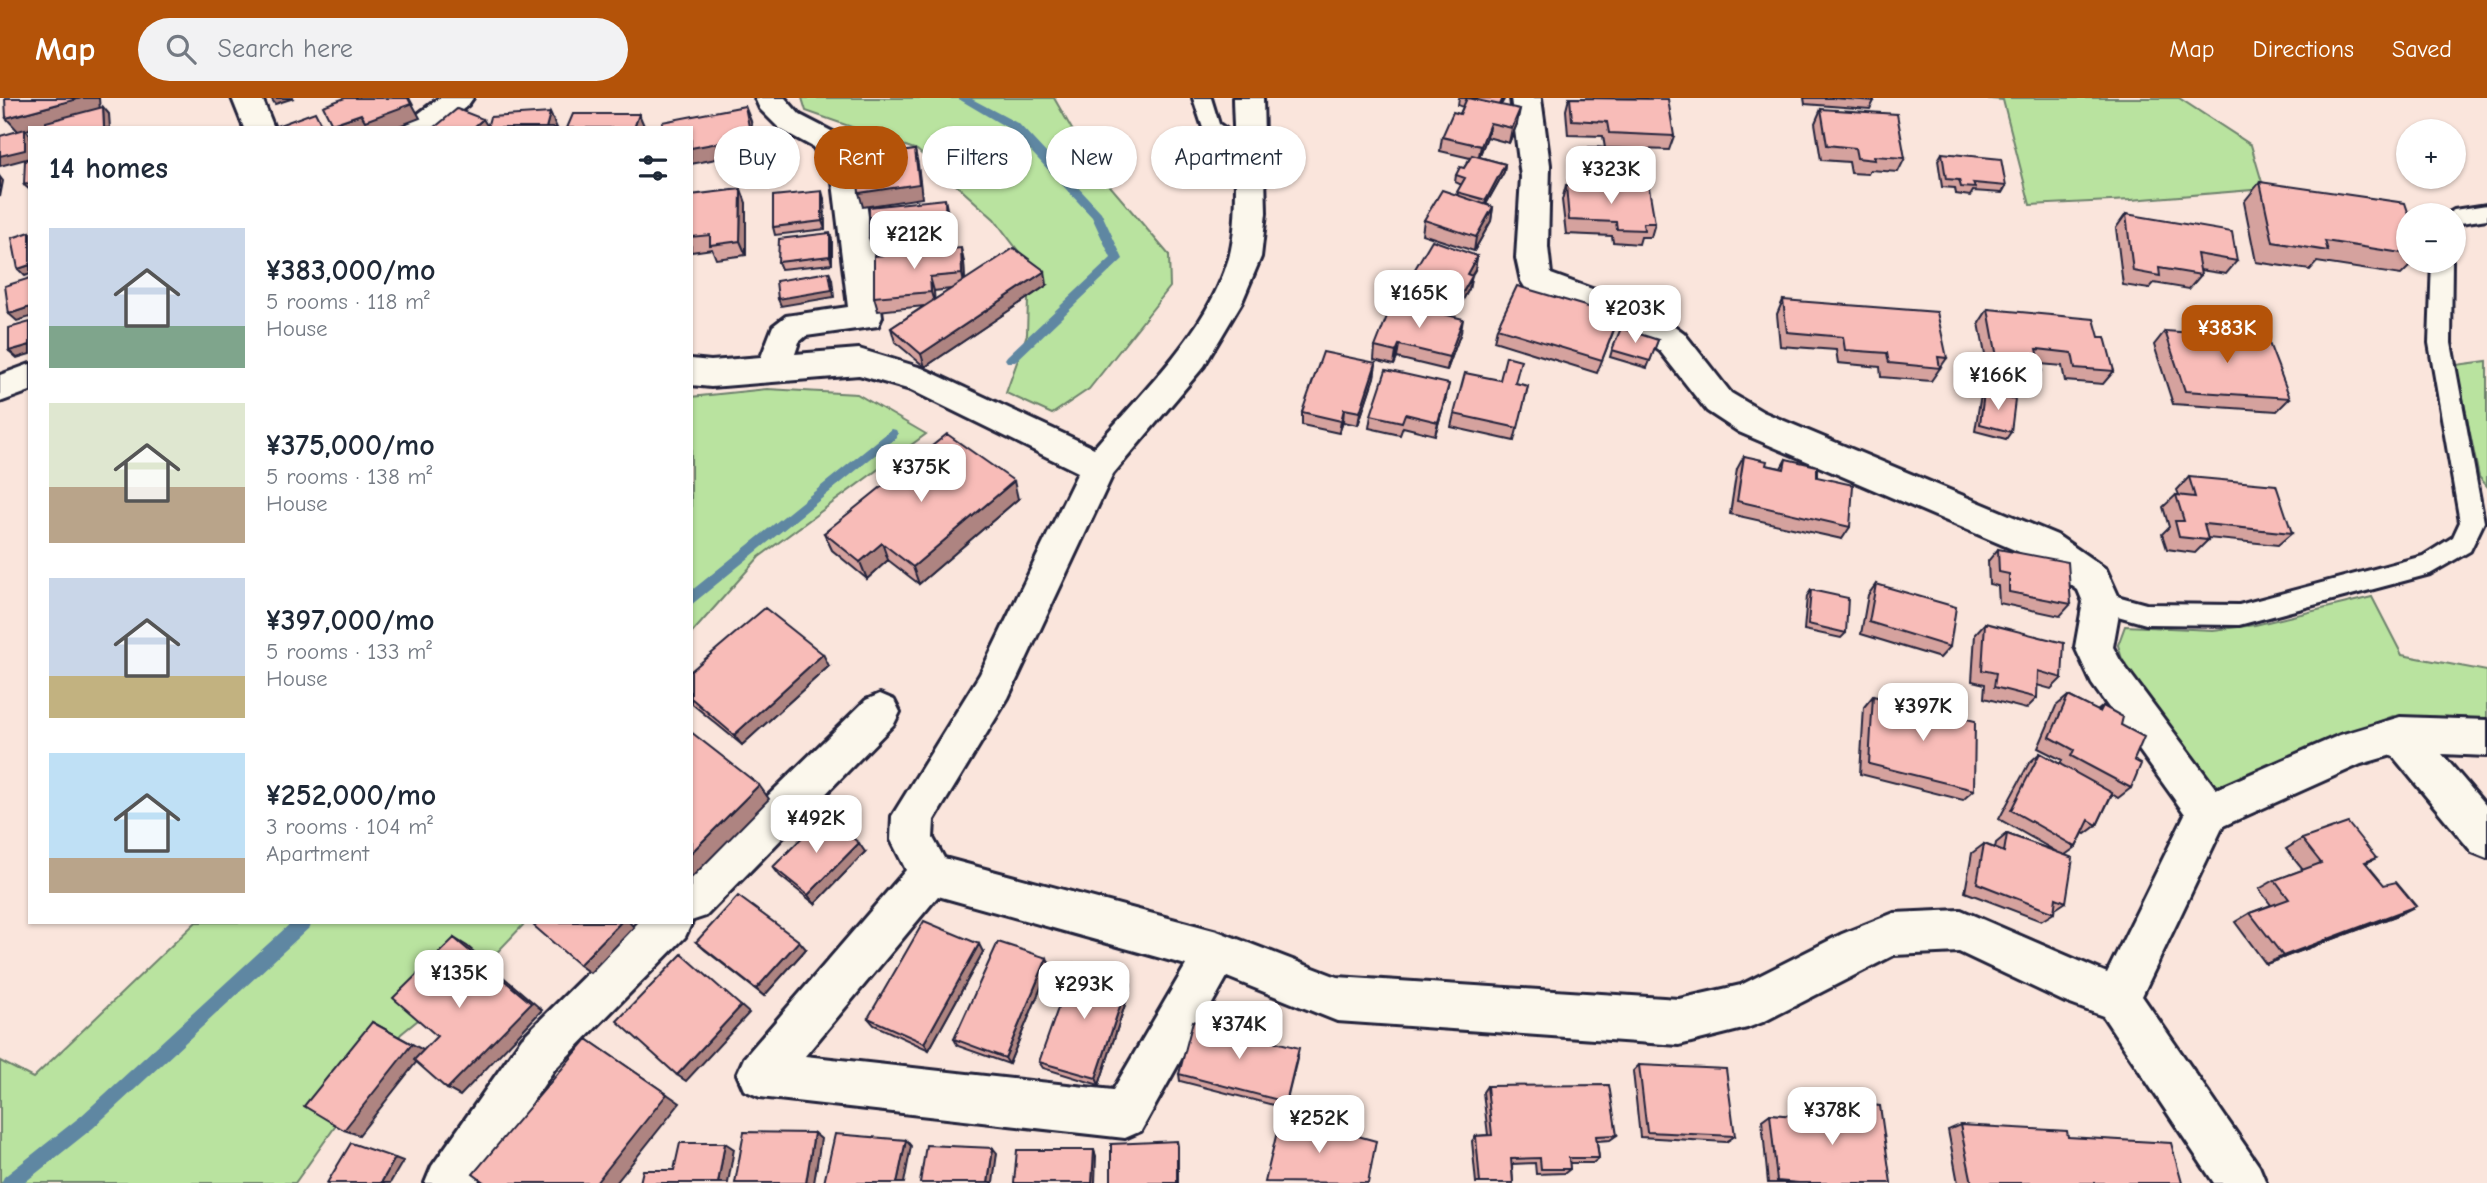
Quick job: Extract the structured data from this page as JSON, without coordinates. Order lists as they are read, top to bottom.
{
  "page": {
    "header": "Map",
    "search": "Search here",
    "nav": ["Map", "Directions", "Saved"],
    "map_buttons": ["+", "−"],
    "chip": [
      "Buy",
      "Rent",
      "Filters",
      "New",
      "Apartment"
    ],
    "heading": "14 homes",
    "price": [
      "¥323K",
      "¥212K",
      "¥165K",
      "¥203K",
      "¥383K",
      "¥166K",
      "¥375K",
      "¥397K",
      "¥492K",
      "¥135K",
      "¥293K",
      "¥374K",
      "¥378K",
      "¥252K"
    ],
    "list": [
      {
        "name": "¥383,000/mo",
        "note": "5 rooms · 118 m² · House"
      },
      {
        "name": "¥375,000/mo",
        "note": "5 rooms · 138 m² · House"
      },
      {
        "name": "¥397,000/mo",
        "note": "5 rooms · 133 m² · House"
      },
      {
        "name": "¥252,000/mo",
        "note": "3 rooms · 104 m² · Apartment"
      }
    ]
  }
}
